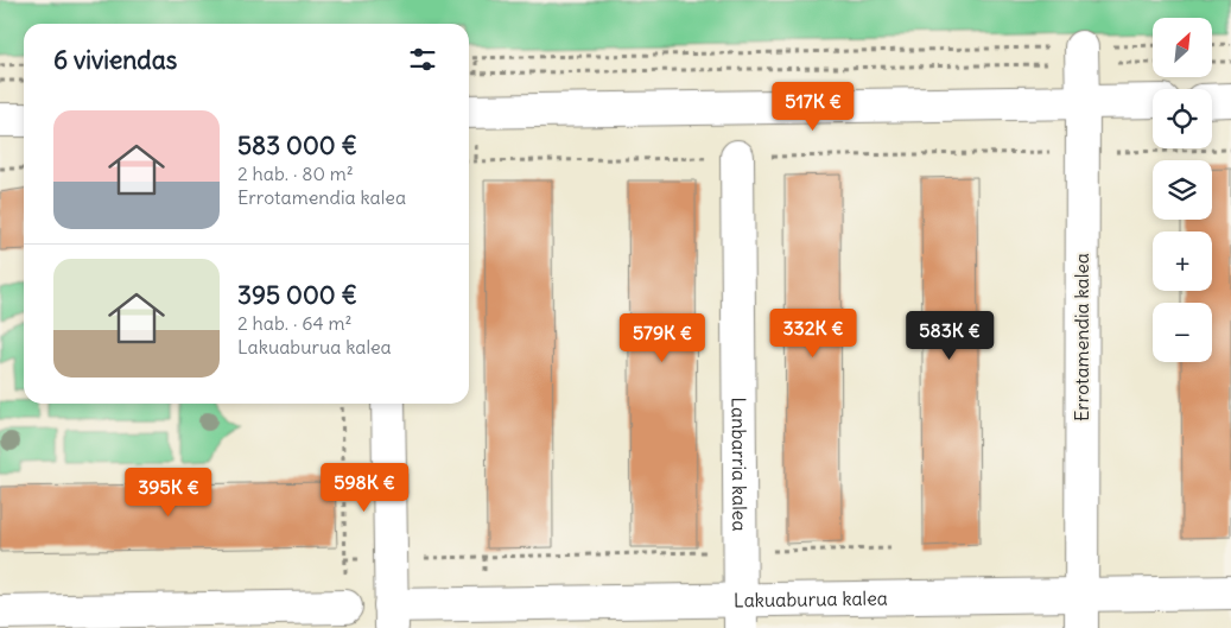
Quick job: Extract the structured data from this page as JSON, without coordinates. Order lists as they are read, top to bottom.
{
  "streets": {
    "street": ["Errotamendia kalea", "Lanbarria kalea", "Lakuaburua kalea"]
  },
  "crossings": [
    ["Errotamendia kalea", "Lakuaburua kalea"],
    ["Lanbarria kalea", "Lakuaburua kalea"]
  ],
  "north": "top right",
  "page": {
    "map_buttons": ["+", "−"],
    "heading": "6 viviendas",
    "price": [
      "517K €",
      "332K €",
      "583K €",
      "579K €",
      "598K €",
      "395K €"
    ],
    "list": [
      {
        "name": "583 000 €",
        "note": "2 hab. · 80 m² · Errotamendia kalea"
      },
      {
        "name": "395 000 €",
        "note": "2 hab. · 64 m² · Lakuaburua kalea"
      }
    ]
  }
}
